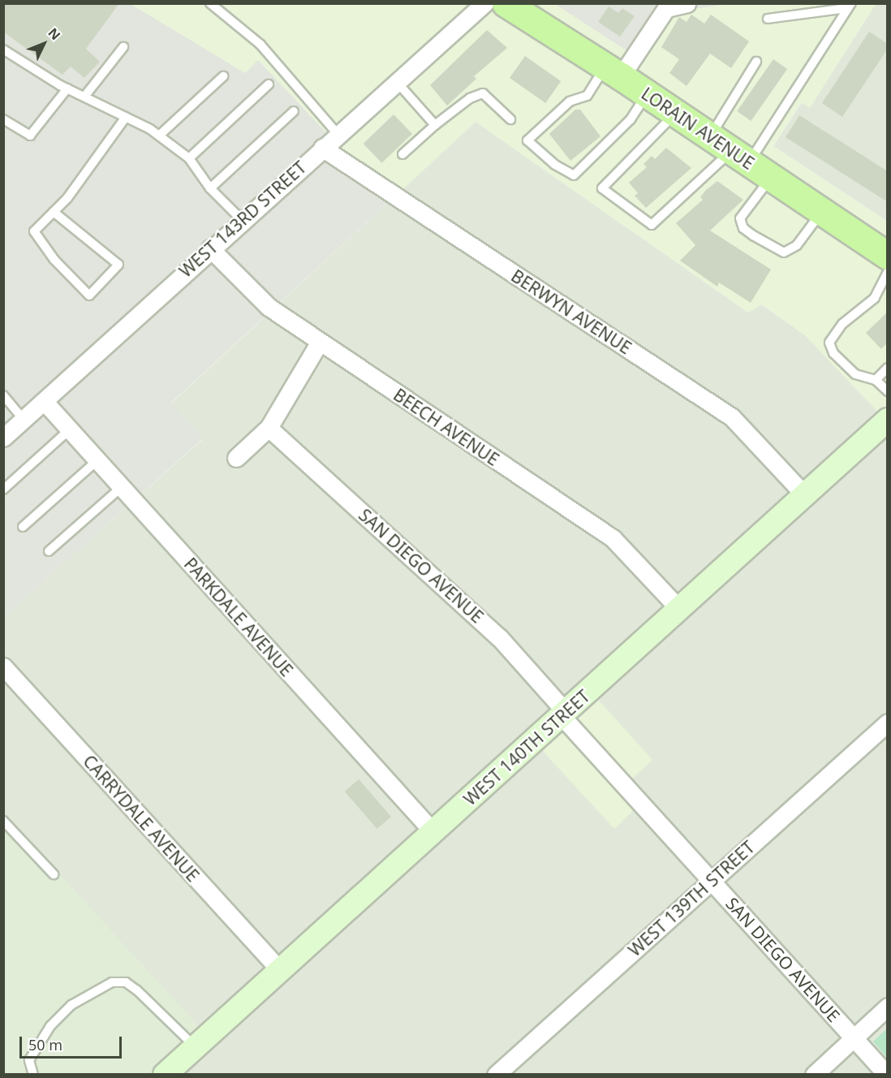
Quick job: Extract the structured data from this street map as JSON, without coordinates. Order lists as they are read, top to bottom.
{
  "streets": {
    "main road": ["LORAIN AVENUE"],
    "street": [
      "WEST 143RD STREET",
      "BERWYN AVENUE",
      "BEECH AVENUE",
      "SAN DIEGO AVENUE",
      "PARKDALE AVENUE",
      "WEST 140TH STREET",
      "CARRYDALE AVENUE",
      "WEST 139TH STREET"
    ]
  },
  "crossings": [
    ["WEST 143RD STREET", "BERWYN AVENUE"],
    ["WEST 143RD STREET", "BEECH AVENUE"],
    ["WEST 143RD STREET", "PARKDALE AVENUE"],
    ["BERWYN AVENUE", "WEST 140TH STREET"],
    ["BEECH AVENUE", "WEST 140TH STREET"],
    ["SAN DIEGO AVENUE", "WEST 140TH STREET"],
    ["SAN DIEGO AVENUE", "WEST 139TH STREET"],
    ["PARKDALE AVENUE", "WEST 140TH STREET"],
    ["WEST 140TH STREET", "CARRYDALE AVENUE"]
  ],
  "scale_bar": "50 m",
  "north": "top right"
}
